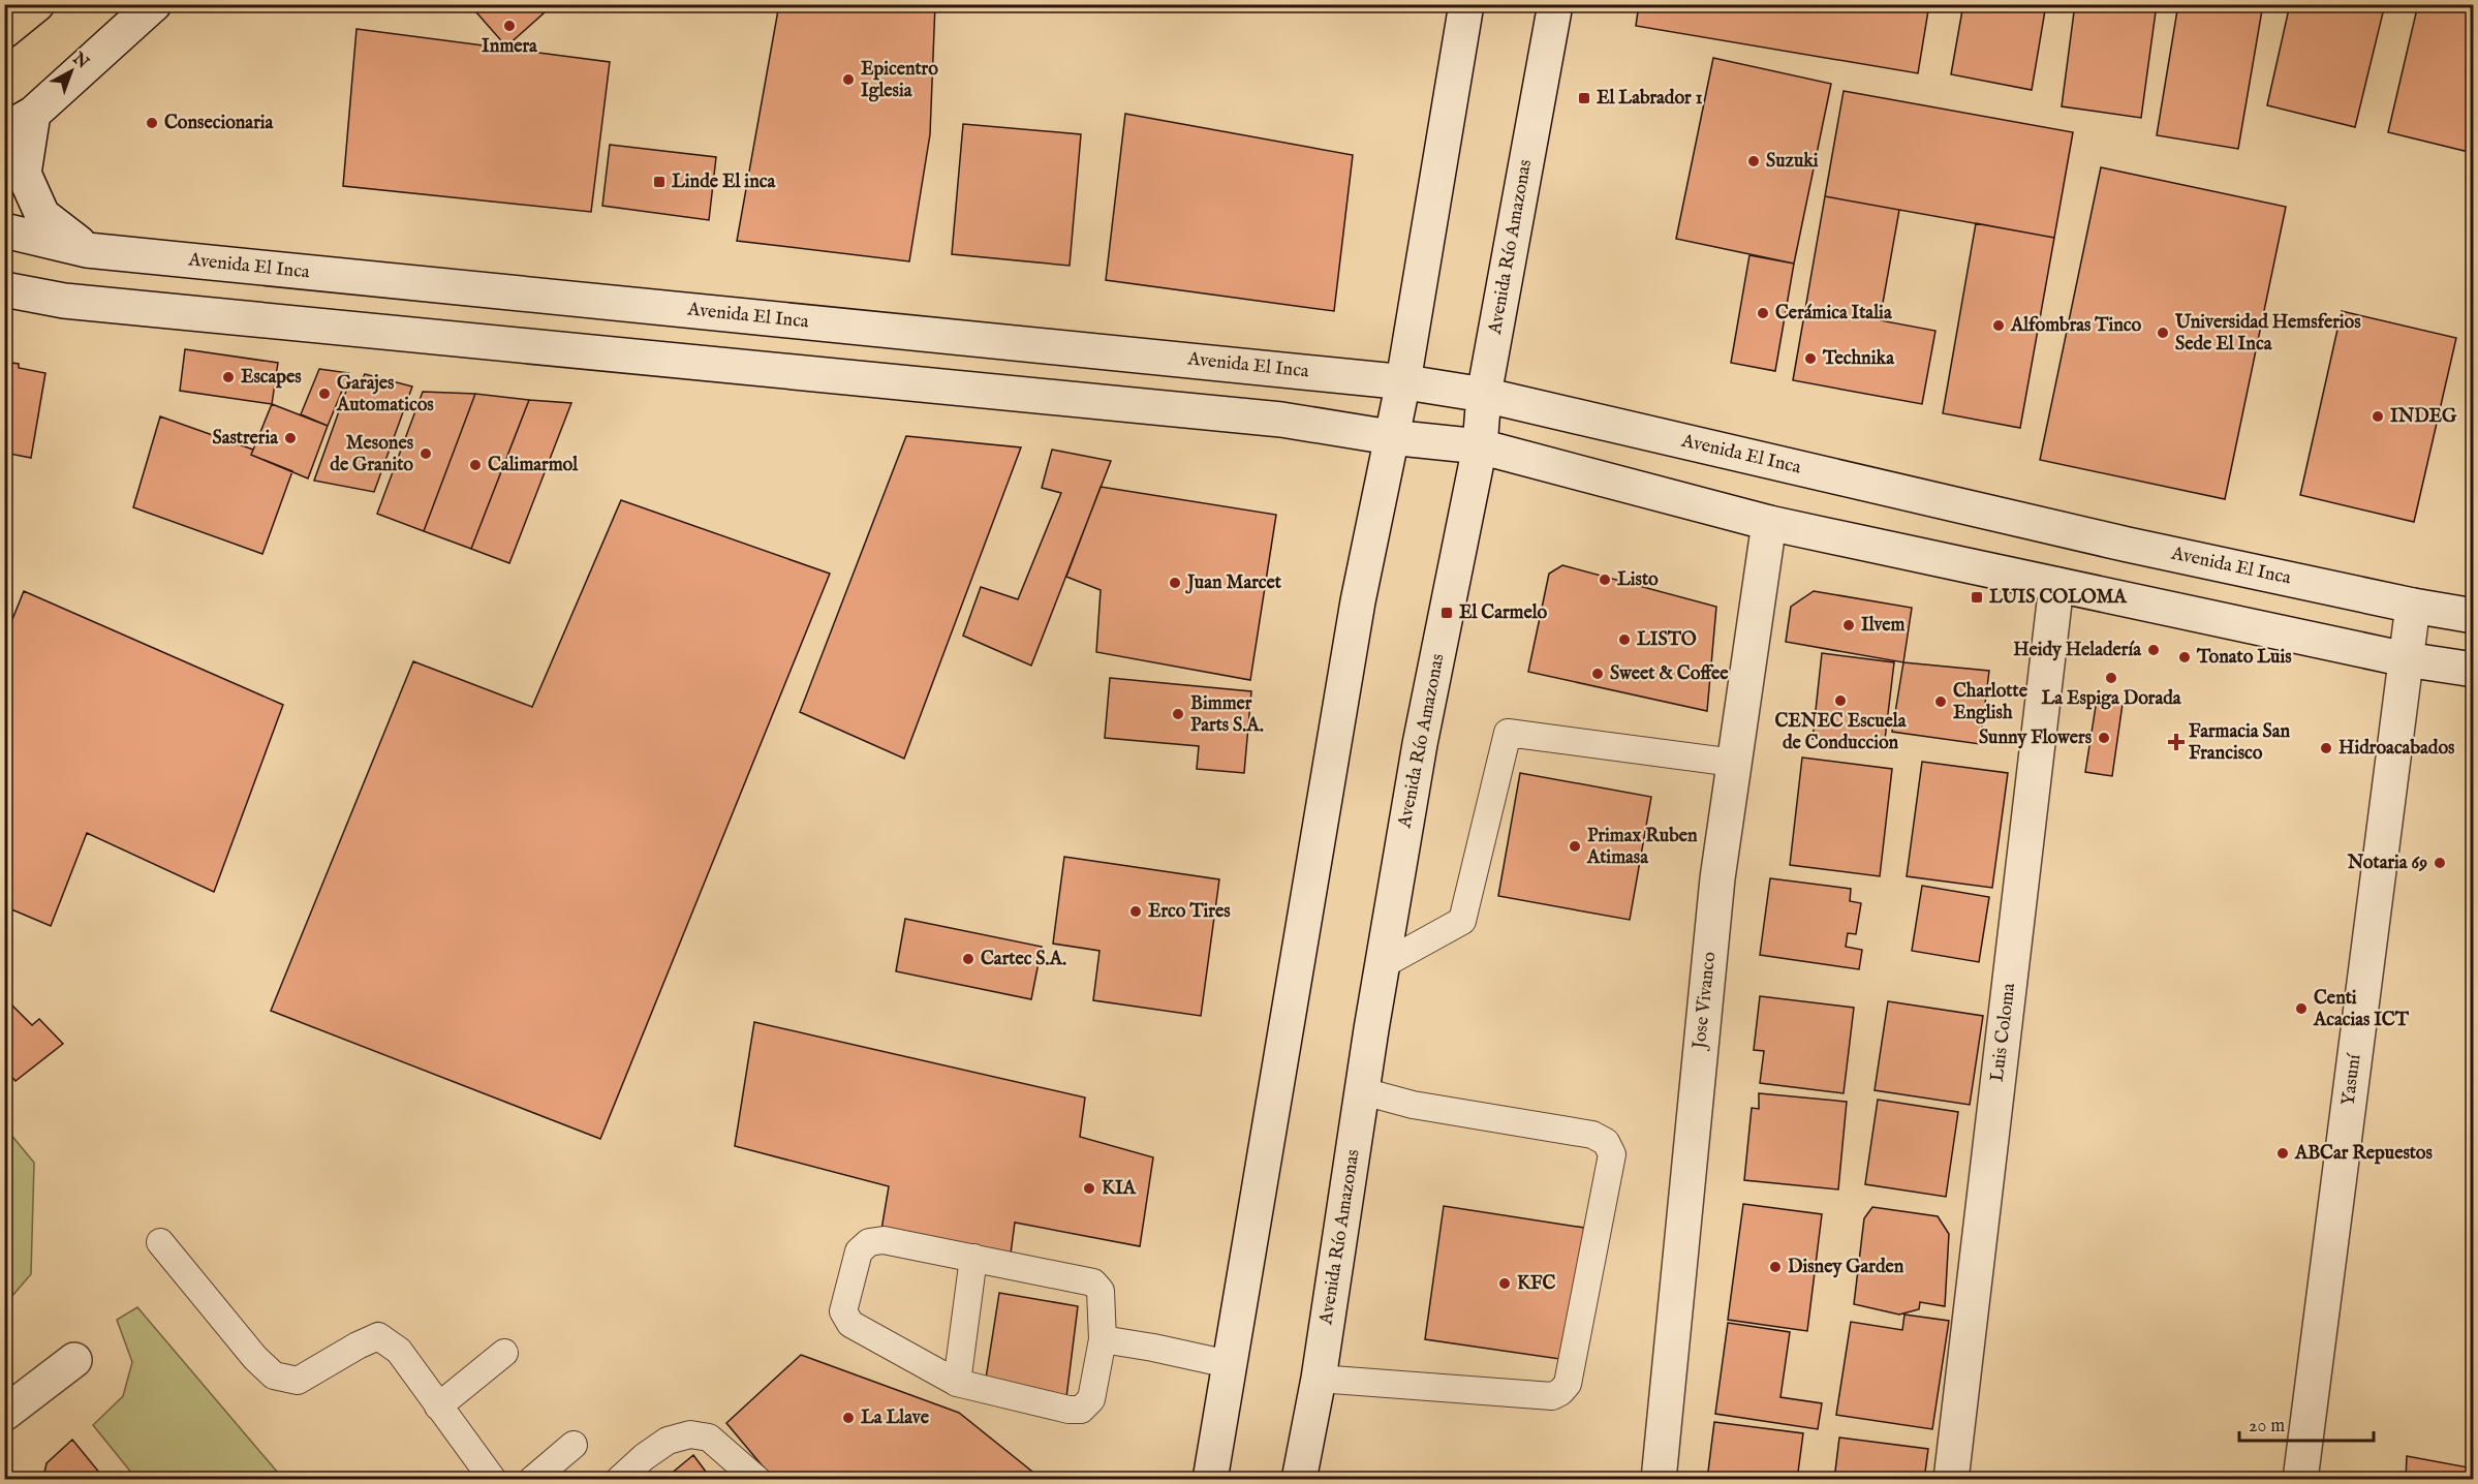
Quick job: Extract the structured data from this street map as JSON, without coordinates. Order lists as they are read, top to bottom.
{
  "streets": {
    "main road": [
      "Avenida Río Amazonas",
      "Avenida El Inca",
      "Jose Vivanco",
      "Luis Coloma",
      "Yasuní"
    ]
  },
  "crossings": [
    ["Avenida Río Amazonas", "Avenida El Inca"],
    ["Avenida El Inca", "Yasuní"]
  ],
  "places": {
    "other": [
      "Inmera",
      "Epicentro Iglesia",
      "Consecionaria",
      "Suzuki",
      "Cerámica Italia",
      "Alfombras Tinco",
      "Universidad Hemsferios Sede El Inca",
      "Technika",
      "Escapes",
      "Garajes Automaticos",
      "INDEG",
      "Sastreria",
      "Mesones de Granito",
      "Calimarmol",
      "Listo",
      "Juan Marcet",
      "Ilvem",
      "LISTO",
      "Heidy Heladería",
      "Tonato Luis",
      "Sweet & Coffee",
      "La Espiga Dorada",
      "CENEC Escuela de Conduccion",
      "Charlotte English",
      "Bimmer Parts S.A.",
      "Sunny Flowers",
      "Hidroacabados",
      "Primax Ruben Atimasa",
      "Notaria 69",
      "Erco Tires",
      "Cartec S.A.",
      "Centi Acacias ICT",
      "ABCar Repuestos",
      "KIA",
      "Disney Garden",
      "KFC",
      "La Llave"
    ],
    "transit": [
      "El Labrador 1",
      "Linde El inca",
      "LUIS COLOMA",
      "El Carmelo"
    ],
    "health": ["Farmacia San Francisco"]
  },
  "scale_bar": "20 m",
  "north": "top right"
}
